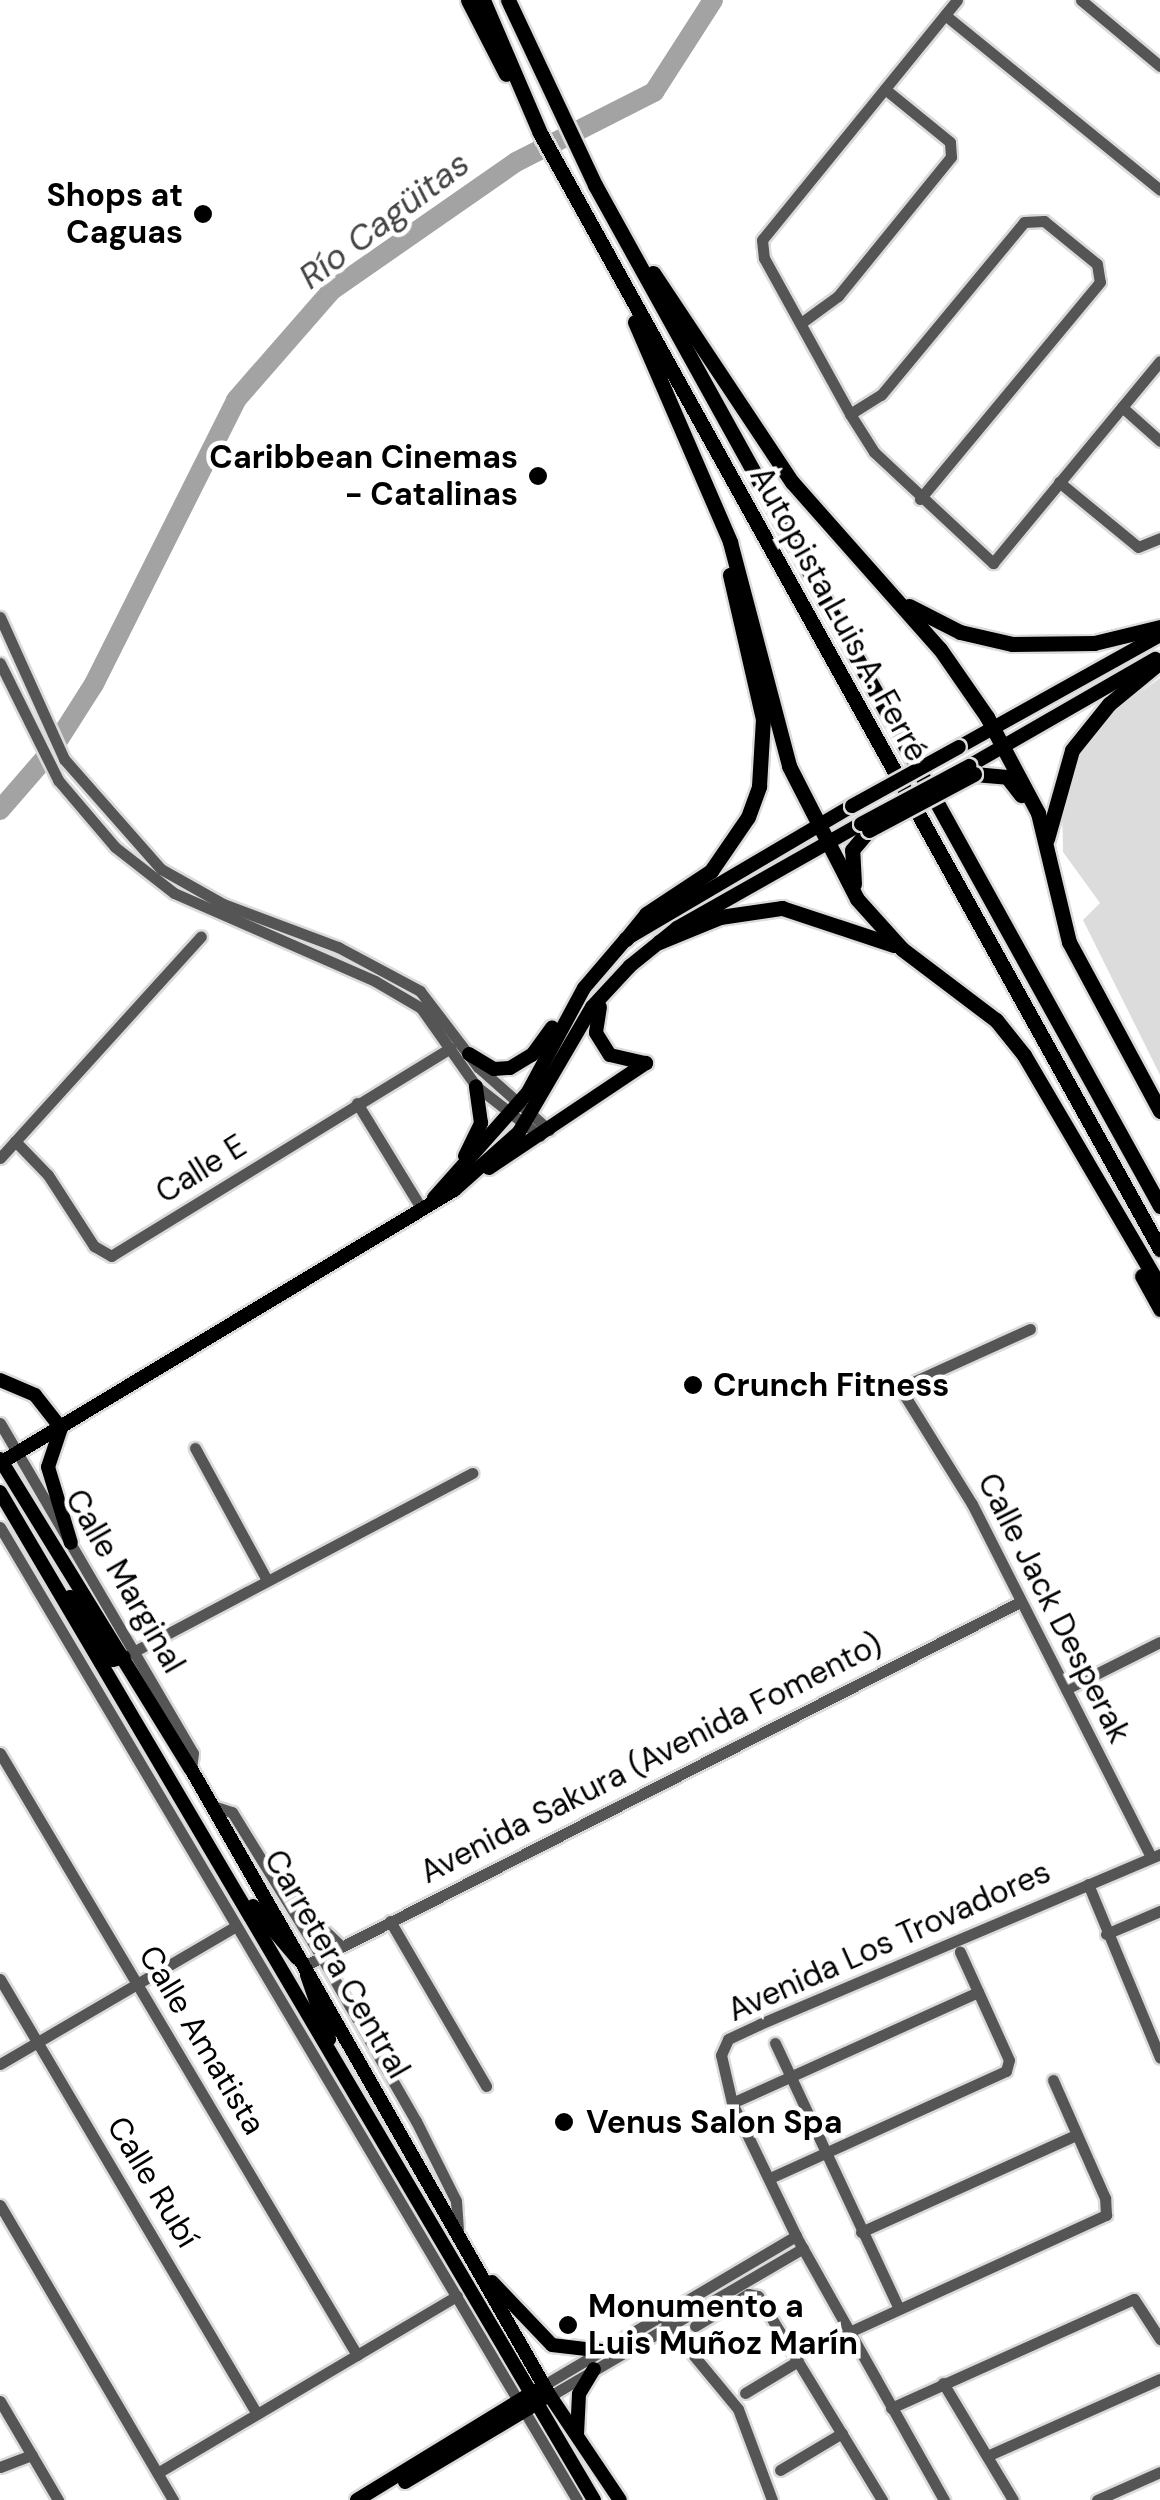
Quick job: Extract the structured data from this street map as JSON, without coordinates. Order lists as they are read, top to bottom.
{
  "streets": {
    "highway": ["Autopista Luis A. Ferré"],
    "main road": ["Carretera Central"],
    "street": [
      "Calle E",
      "Calle Marginal",
      "Calle Jack Desperak",
      "Avenida Sakura (Avenida Fomento)",
      "Avenida Los Trovadores",
      "Calle Amatista",
      "Calle Rubí"
    ]
  },
  "crossings": [
    ["Calle Marginal", "Carretera Central"],
    ["Calle Jack Desperak", "Avenida Sakura (Avenida Fomento)"],
    ["Calle Jack Desperak", "Avenida Los Trovadores"],
    ["Avenida Sakura (Avenida Fomento)", "Carretera Central"]
  ],
  "water": ["Río Cagüitas"],
  "places": [
    "Shops at Caguas",
    "Caribbean Cinemas - Catalinas",
    "Crunch Fitness",
    "Venus Salon Spa",
    "Monumento a Luis Muñoz Marín"
  ]
}
